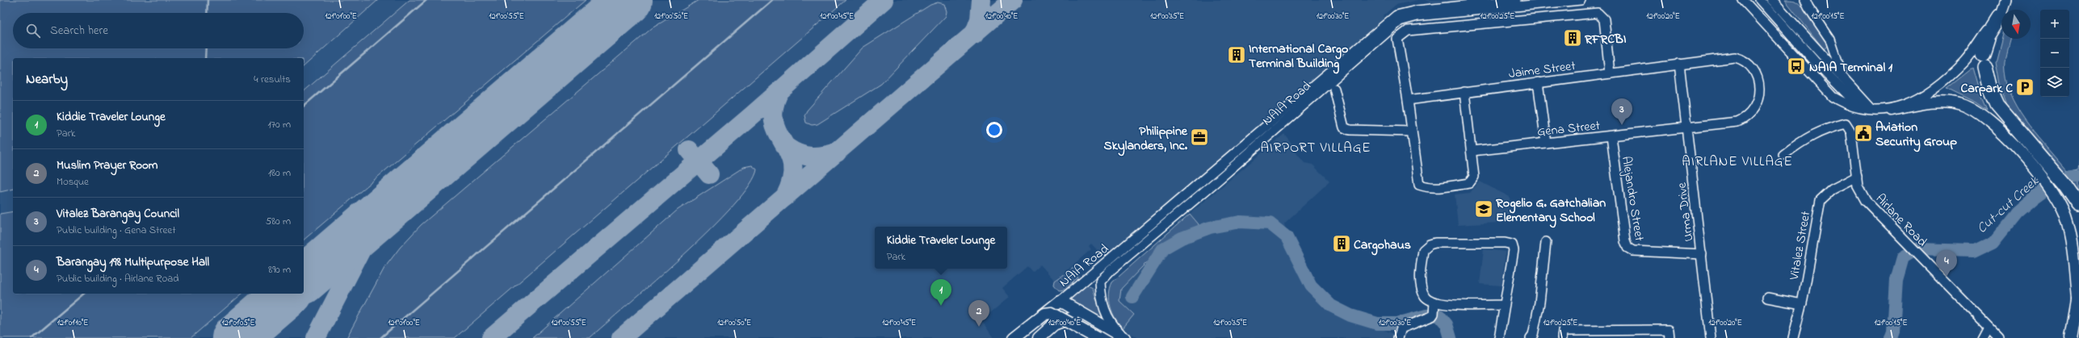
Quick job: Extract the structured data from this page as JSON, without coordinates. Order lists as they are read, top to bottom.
{
  "streets": {
    "main road": ["NAIA Road"],
    "street": [
      "Jaime Street",
      "Gena Street",
      "Alejandro Street",
      "Urma Drive",
      "Airlane Road",
      "Vitalez Street"
    ]
  },
  "crossings": [
    ["Jaime Street", "Gena Street"],
    ["Jaime Street", "Urma Drive"],
    ["Gena Street", "Alejandro Street"],
    ["Gena Street", "Urma Drive"],
    ["Alejandro Street", "Urma Drive"],
    ["Airlane Road", "Vitalez Street"]
  ],
  "districts": ["AIRPORT VILLAGE", "AIRLANE VILLAGE"],
  "water": ["Cut-cut Creek"],
  "places": {
    "building": ["RFRCBI", "International Cargo Terminal Building", "Cargohaus"],
    "bus stop": ["NAIA Terminal 1"],
    "parking": ["Carpark C"],
    "public building": ["Aviation Security Group"],
    "office": ["Philippine Skylanders, Inc."],
    "school or university": ["Rogelio G. Gatchalian Elementary School"]
  },
  "north": "bottom",
  "page": {
    "map_buttons": ["+", "−"],
    "search": "Search here",
    "heading": ["Nearby", "4 results"],
    "pins": [
      "3",
      "4",
      "1",
      "2"
    ],
    "list": [
      {
        "mark": "1",
        "name": "Kiddie Traveler Lounge",
        "note": "Park",
        "value": "170 m"
      },
      {
        "mark": "2",
        "name": "Muslim Prayer Room",
        "note": "Mosque",
        "value": "180 m"
      },
      {
        "mark": "3",
        "name": "Vitalez Barangay Council",
        "note": "Public building · Gena Street",
        "value": "580 m"
      },
      {
        "mark": "4",
        "name": "Barangay 198 Multipurpose Hall",
        "note": "Public building · Airlane Road",
        "value": "890 m"
      }
    ],
    "popup": ["Kiddie Traveler Lounge", "Park"]
  },
  "coordinates": [
    "121°01'00\"E",
    "121°00'55\"E",
    "121°00'50\"E",
    "121°00'45\"E",
    "121°00'40\"E",
    "121°00'35\"E",
    "121°00'30\"E",
    "121°00'25\"E",
    "121°00'20\"E",
    "121°00'15\"E",
    "121°01'10\"E",
    "121°01'05\"E"
  ]
}
